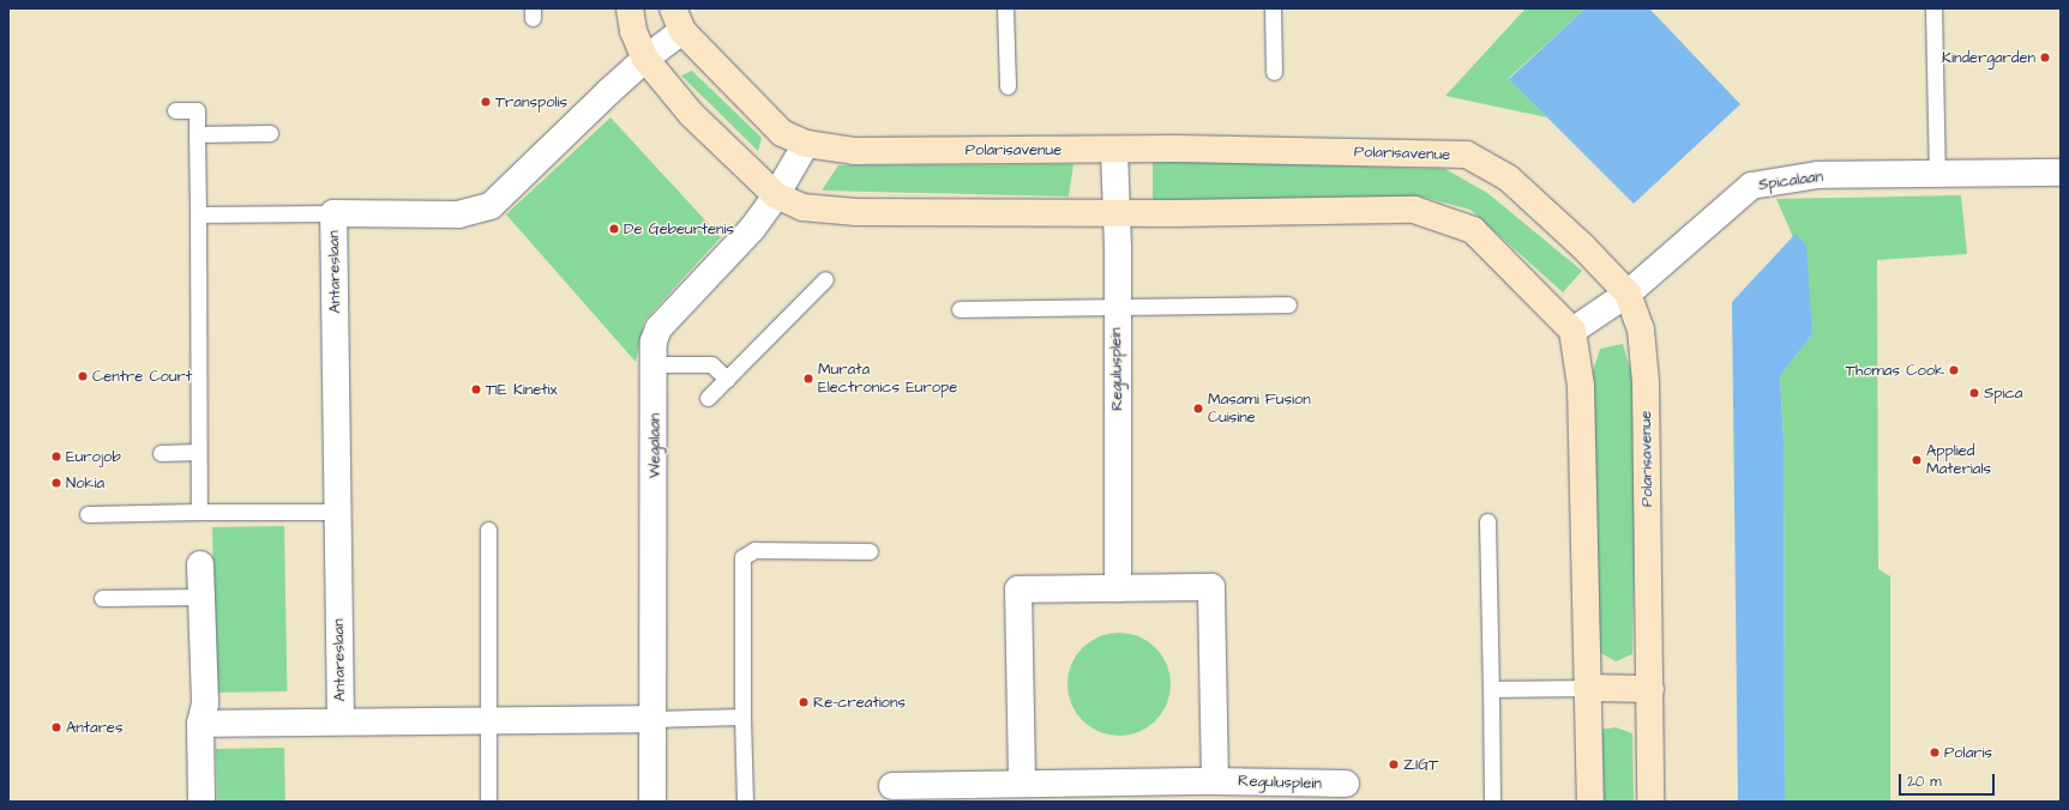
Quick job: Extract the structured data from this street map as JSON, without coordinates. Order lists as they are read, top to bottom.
{
  "streets": {
    "street": [
      "Polarisavenue",
      "Spicalaan",
      "Antareslaan",
      "Regulusplein",
      "Wegalaan"
    ]
  },
  "crossings": [
    ["Polarisavenue", "Spicalaan"],
    ["Polarisavenue", "Antareslaan"],
    ["Polarisavenue", "Regulusplein"],
    ["Polarisavenue", "Wegalaan"],
    ["Antareslaan", "Wegalaan"]
  ],
  "places": [
    "Kindergarden",
    "Transpolis",
    "De Gebeurtenis",
    "Thomas Cook",
    "Centre Court",
    "Murata Electronics Europe",
    "TIE Kinetix",
    "Spica",
    "Masami Fusion Cuisine",
    "Eurojob",
    "Applied Materials",
    "Nokia",
    "Re-creations",
    "Antares",
    "Polaris",
    "ZIGT"
  ],
  "scale_bar": "20 m"
}
